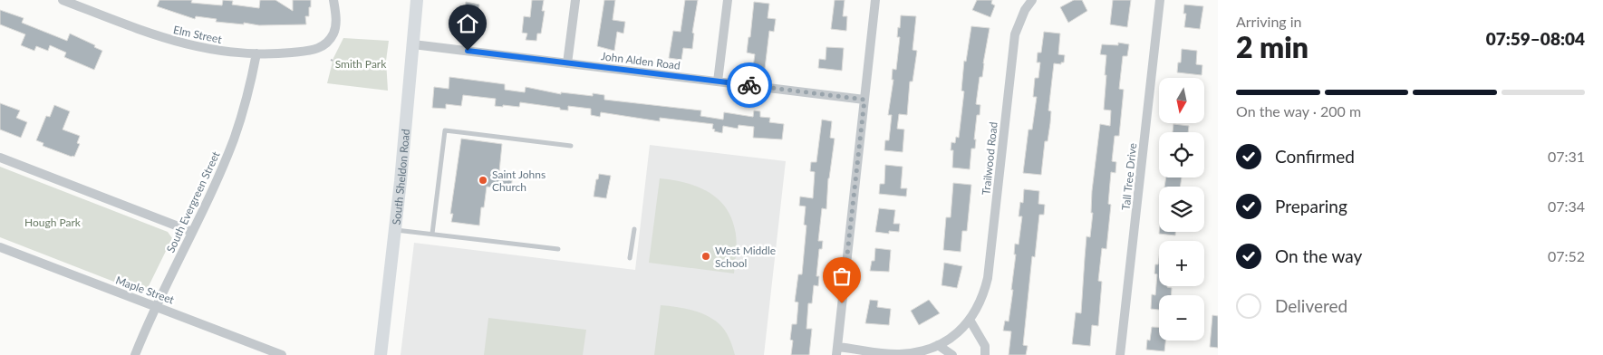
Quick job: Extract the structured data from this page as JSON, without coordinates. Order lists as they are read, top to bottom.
{
  "streets": {
    "main road": ["South Sheldon Road"],
    "street": [
      "Elm Street",
      "John Alden Road",
      "Trailwood Road",
      "Tall Tree Drive",
      "South Evergreen Street",
      "Maple Street"
    ]
  },
  "crossings": [
    ["Elm Street", "South Evergreen Street"],
    ["John Alden Road", "South Sheldon Road"],
    ["South Evergreen Street", "Maple Street"]
  ],
  "parks": ["Smith Park", "Hough Park"],
  "places": ["Saint Johns Church", "West Middle School"],
  "north": "bottom",
  "page": {
    "heading": ["2 min", "Arriving in", "07:59–08:04"],
    "bar": "On the way · 200 m",
    "map_buttons": ["+", "−"],
    "list": [
      ["Confirmed", "07:31"],
      ["Preparing", "07:34"],
      ["On the way", "07:52"],
      "Delivered"
    ]
  }
}
